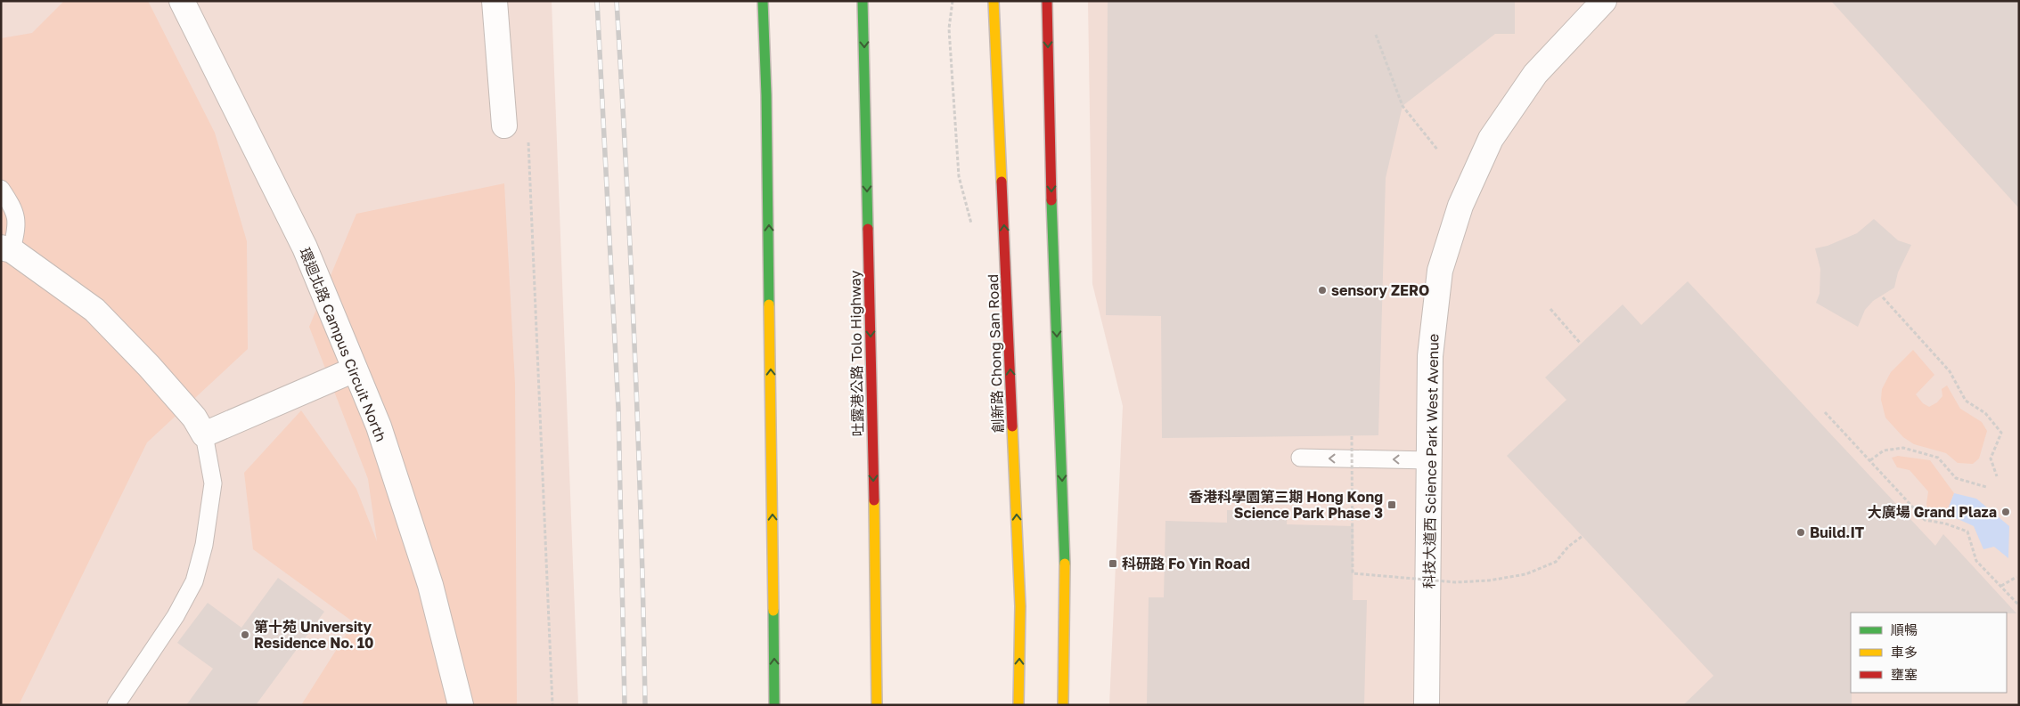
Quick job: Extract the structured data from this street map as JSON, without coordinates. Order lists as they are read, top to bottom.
{
  "streets": {
    "main road": ["吐露港公路 Tolo Highway", "創新路 Chong San Road"],
    "street": ["環迴北路 Campus Circuit North", "科技大道西 Science Park West Avenue"]
  },
  "one_way": ["吐露港公路 Tolo Highway"],
  "places": {
    "other": [
      "sensory ZERO",
      "大廣場 Grand Plaza",
      "Build.IT",
      "第十苑 University Residence No. 10"
    ],
    "transit": ["香港科學園第三期 Hong Kong Science Park Phase 3", "科研路 Fo Yin Road"]
  },
  "legend": ["順暢", "車多", "壅塞"]
}
